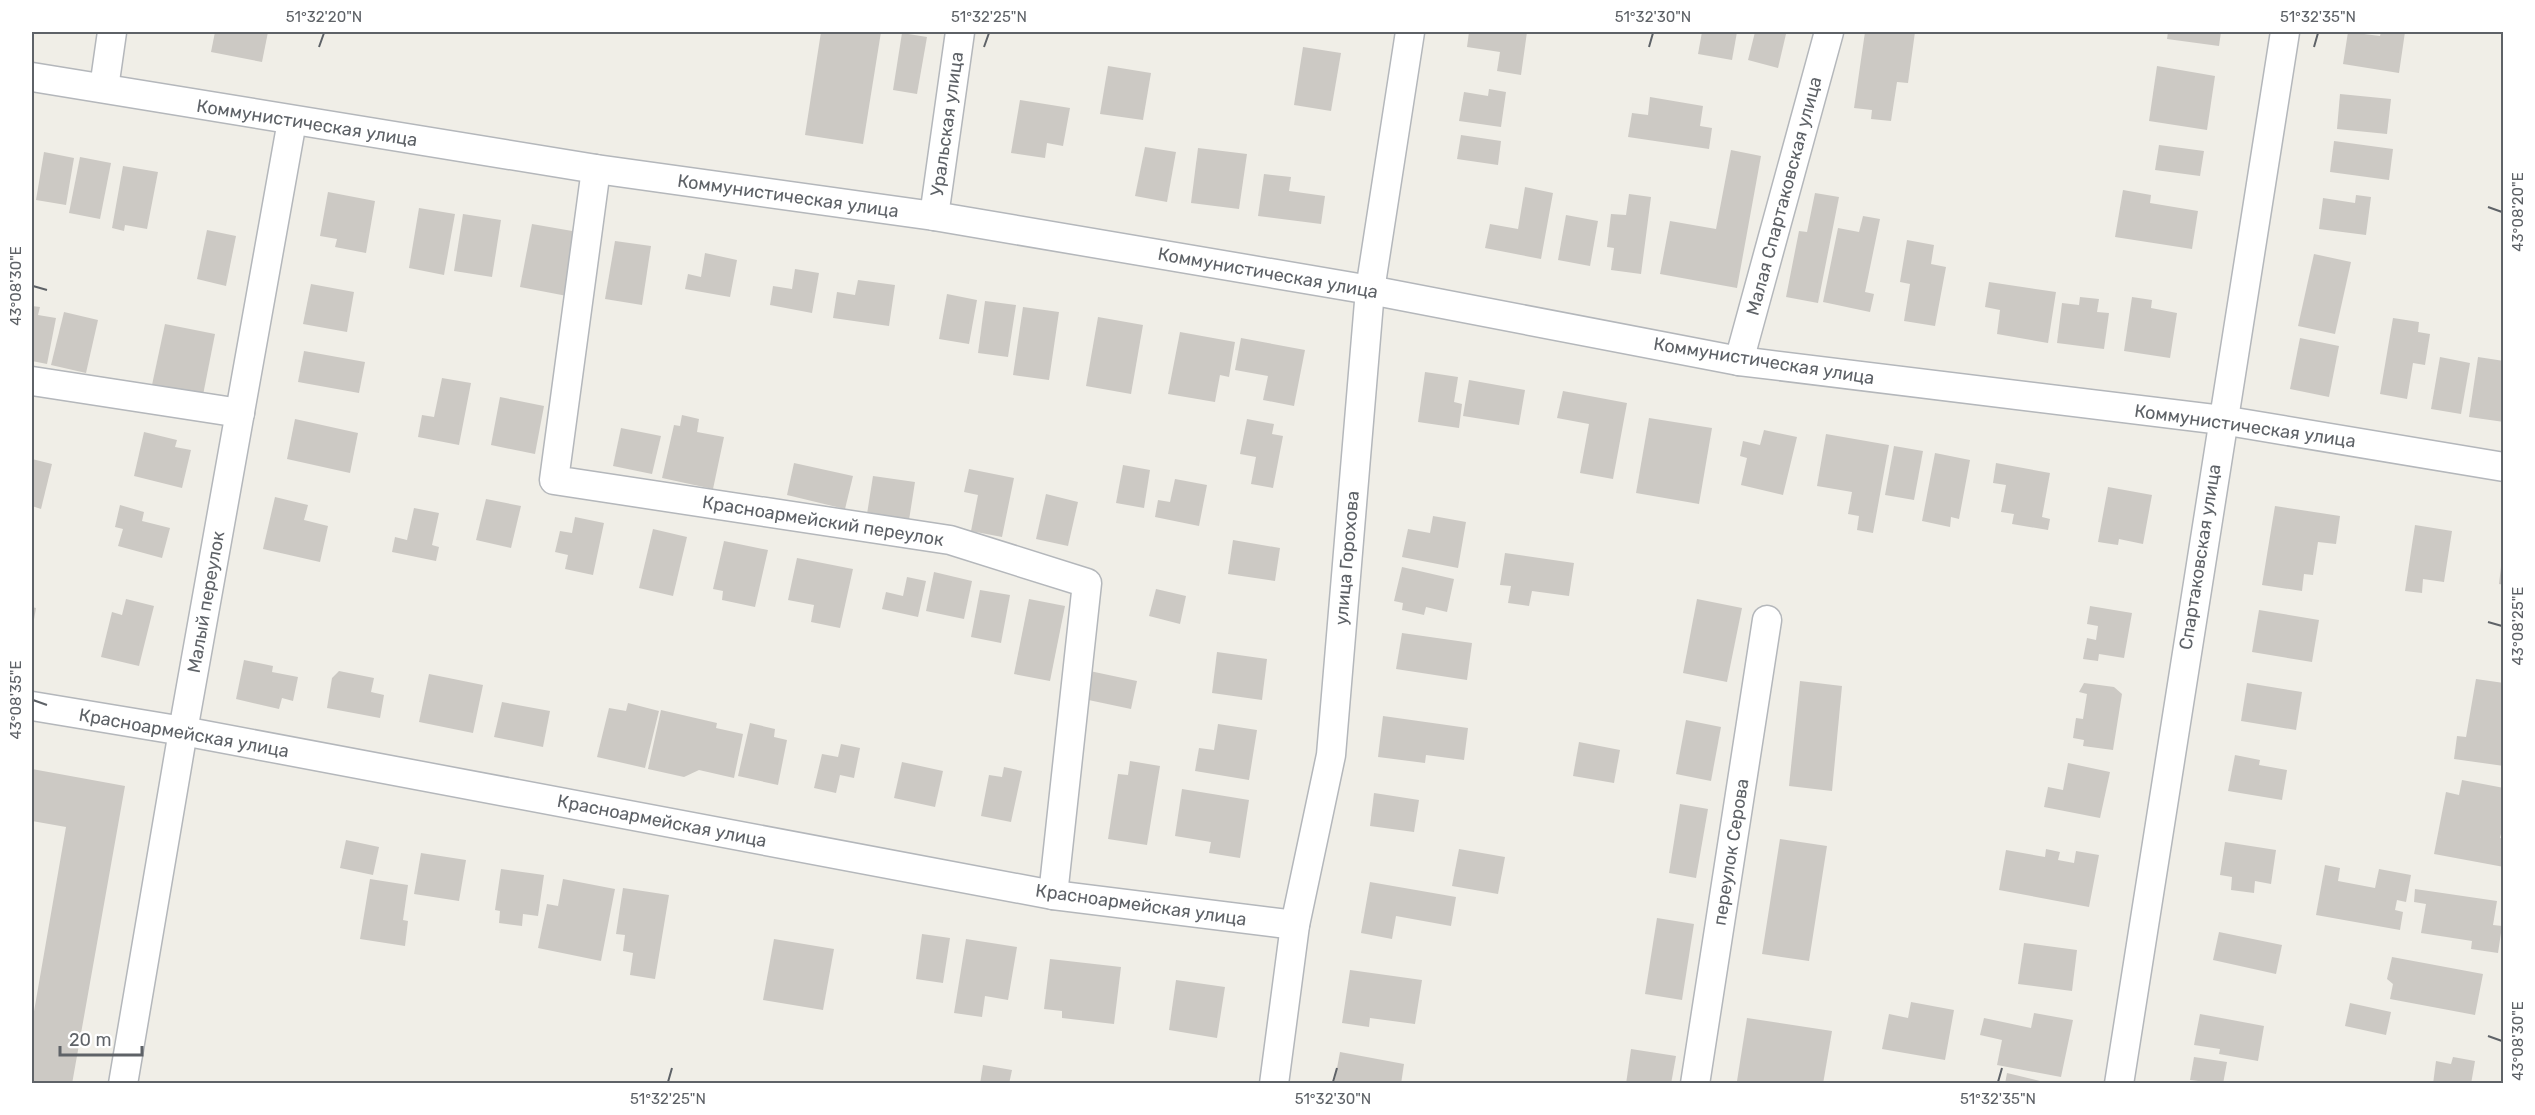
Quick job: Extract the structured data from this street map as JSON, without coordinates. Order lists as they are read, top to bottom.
{
  "streets": {
    "street": [
      "Коммунистическая улица",
      "Уральская улица",
      "Малая Спартаковская улица",
      "Красноармейский переулок",
      "Спартаковская улица",
      "улица Горохова",
      "Малый переулок",
      "Красноармейская улица",
      "переулок Серова"
    ]
  },
  "crossings": [
    ["Коммунистическая улица", "Уральская улица"],
    ["Коммунистическая улица", "Малая Спартаковская улица"],
    ["Коммунистическая улица", "Красноармейский переулок"],
    ["Коммунистическая улица", "Спартаковская улица"],
    ["Коммунистическая улица", "улица Горохова"],
    ["Коммунистическая улица", "Малый переулок"],
    ["Красноармейский переулок", "Красноармейская улица"],
    ["улица Горохова", "Красноармейская улица"],
    ["Малый переулок", "Красноармейская улица"]
  ],
  "scale_bar": "20 m",
  "coordinates": [
    "51°32'20\"N",
    "51°32'25\"N",
    "51°32'30\"N",
    "51°32'35\"N",
    "43°08'20\"E",
    "43°08'30\"E",
    "43°08'25\"E",
    "43°08'35\"E"
  ]
}
